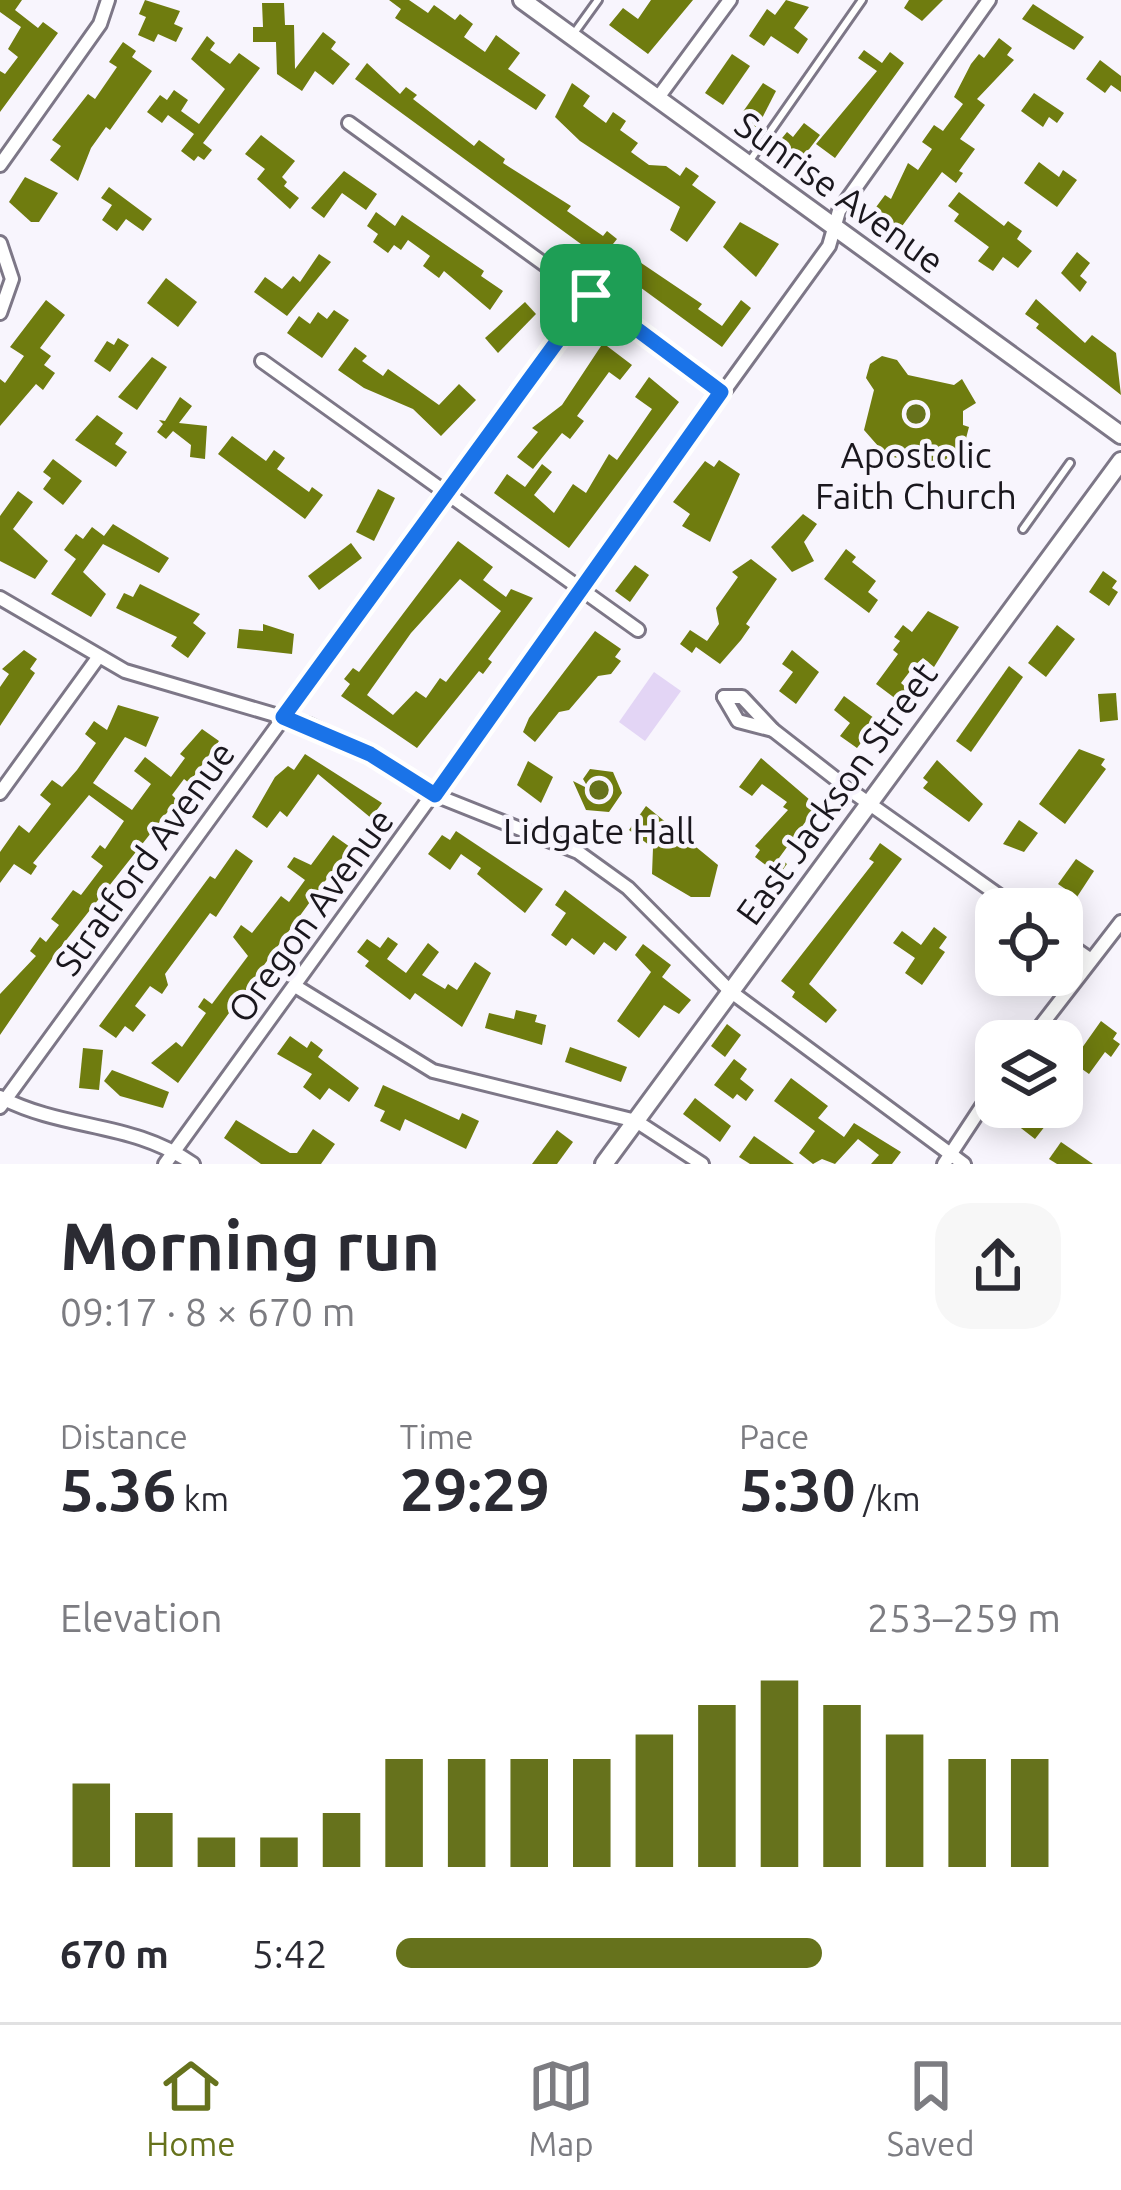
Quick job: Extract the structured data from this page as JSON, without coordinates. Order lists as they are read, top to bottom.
{
  "streets": {
    "street": [
      "Sunrise Avenue",
      "East Jackson Street",
      "Stratford Avenue",
      "Oregon Avenue"
    ]
  },
  "crossings": [
    ["Sunrise Avenue", "Oregon Avenue"]
  ],
  "places": ["Apostolic Faith Church", "Lidgate Hall"],
  "page": {
    "heading": ["Morning run", "09:17 · 8 × 670 m"],
    "stats": [
      ["Distance", "5.36 km"],
      ["Time", "29:29"],
      ["Pace", "5:30 /km"]
    ],
    "chart": ["Elevation", "253–259 m"],
    "list": [
      {
        "name": "670 m",
        "note": "5:42"
      }
    ],
    "tabs": ["Home", "Map", "Saved"]
  }
}
